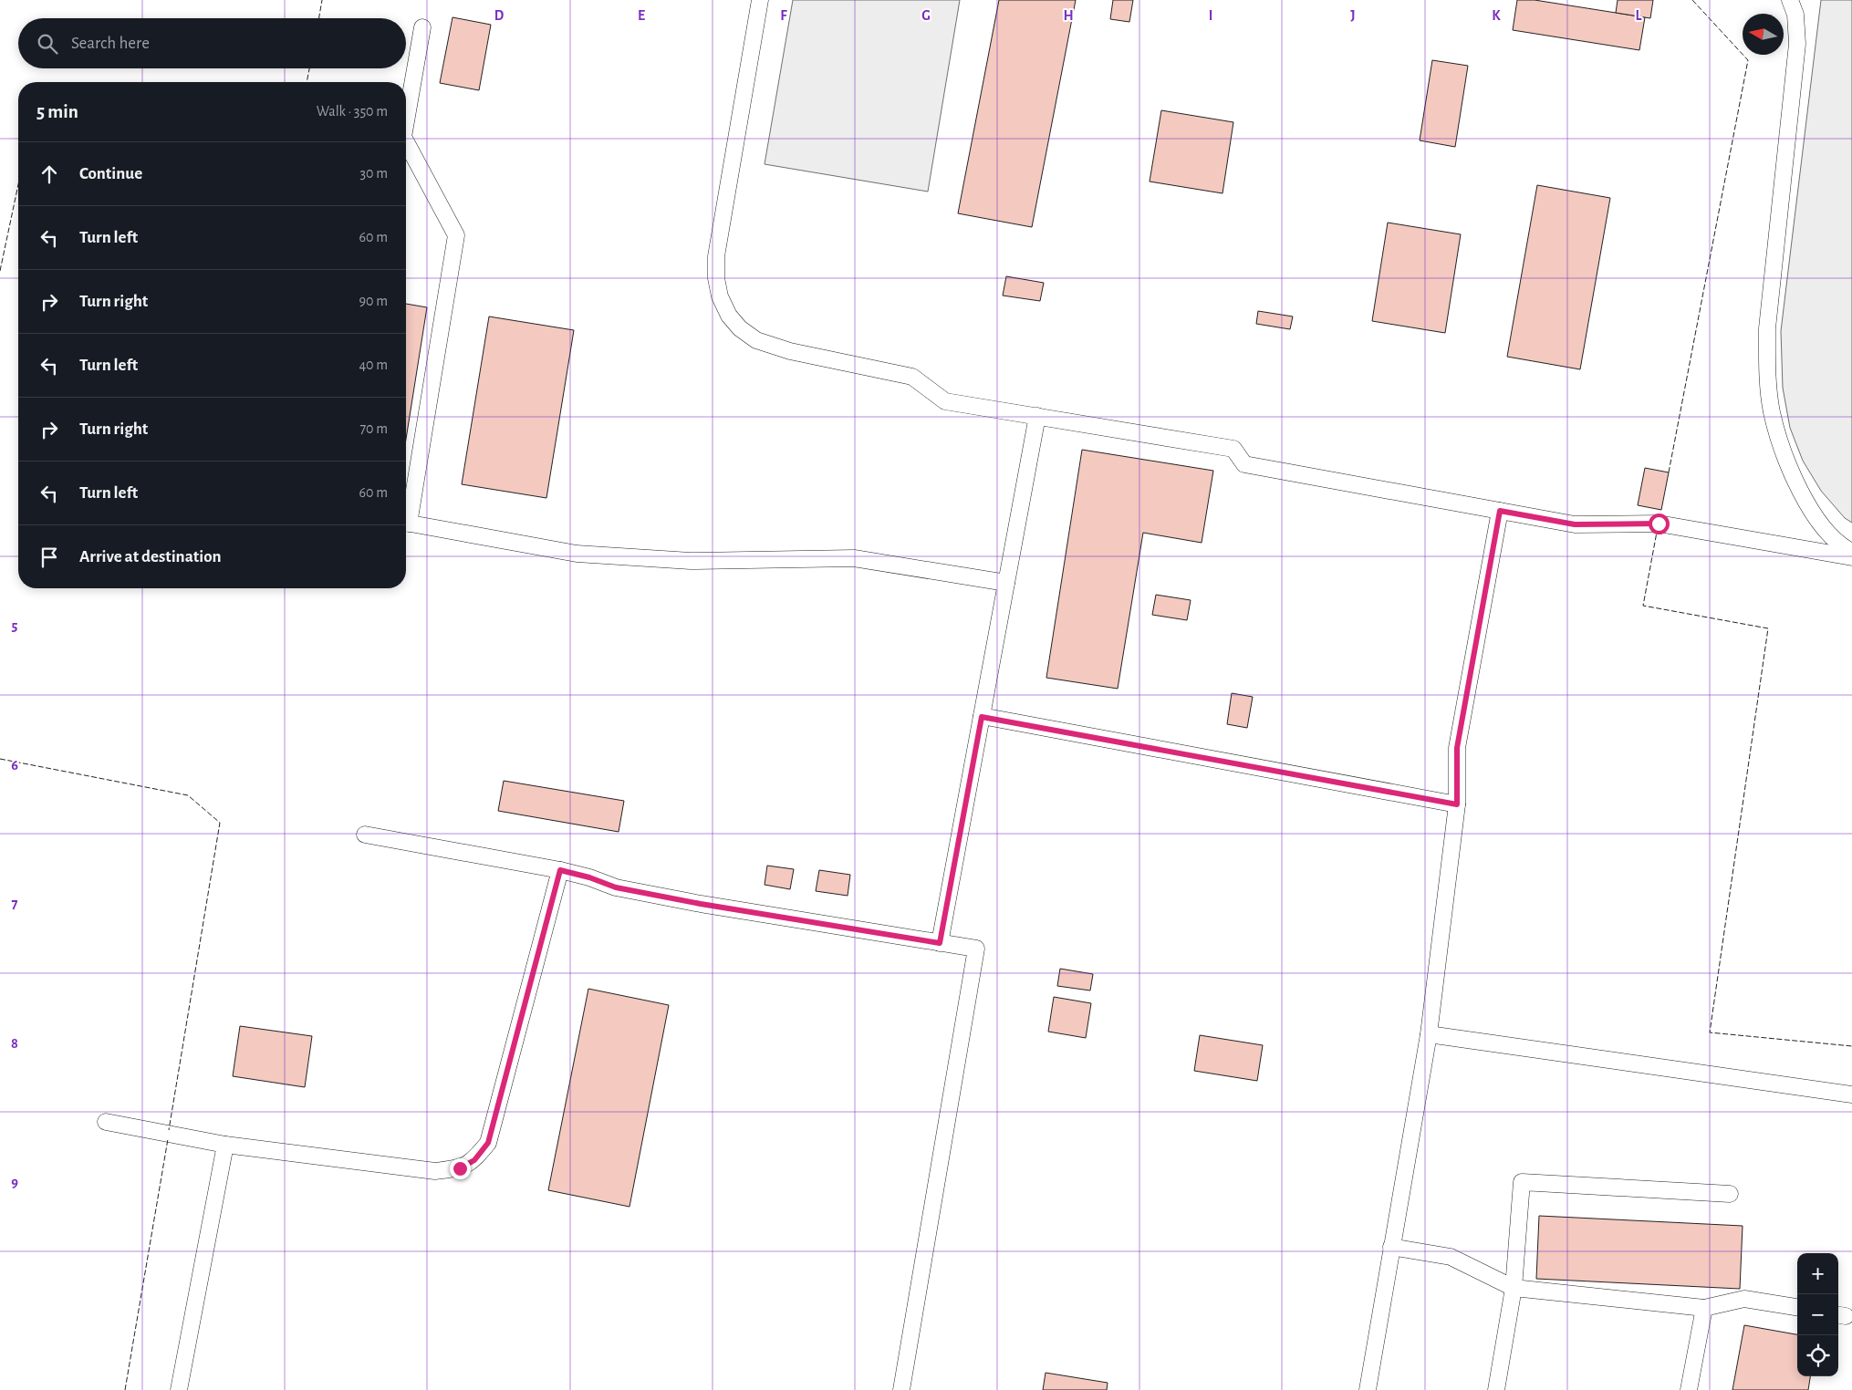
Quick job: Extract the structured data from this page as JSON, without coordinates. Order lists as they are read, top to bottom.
{
  "north": "left",
  "page": {
    "search": "Search here",
    "heading": ["5 min", "Walk · 350 m"],
    "list": [
      ["Continue", "30 m"],
      ["Turn left", "60 m"],
      ["Turn right", "90 m"],
      ["Turn left", "40 m"],
      ["Turn right", "70 m"],
      ["Turn left", "60 m"],
      "Arrive at destination"
    ],
    "map_buttons": ["+", "−"]
  },
  "grid": {
    "columns": [
      "D",
      "E",
      "F",
      "G",
      "H",
      "I",
      "J",
      "K",
      "L"
    ],
    "rows": [
      "5",
      "6",
      "7",
      "8",
      "9"
    ]
  }
}
